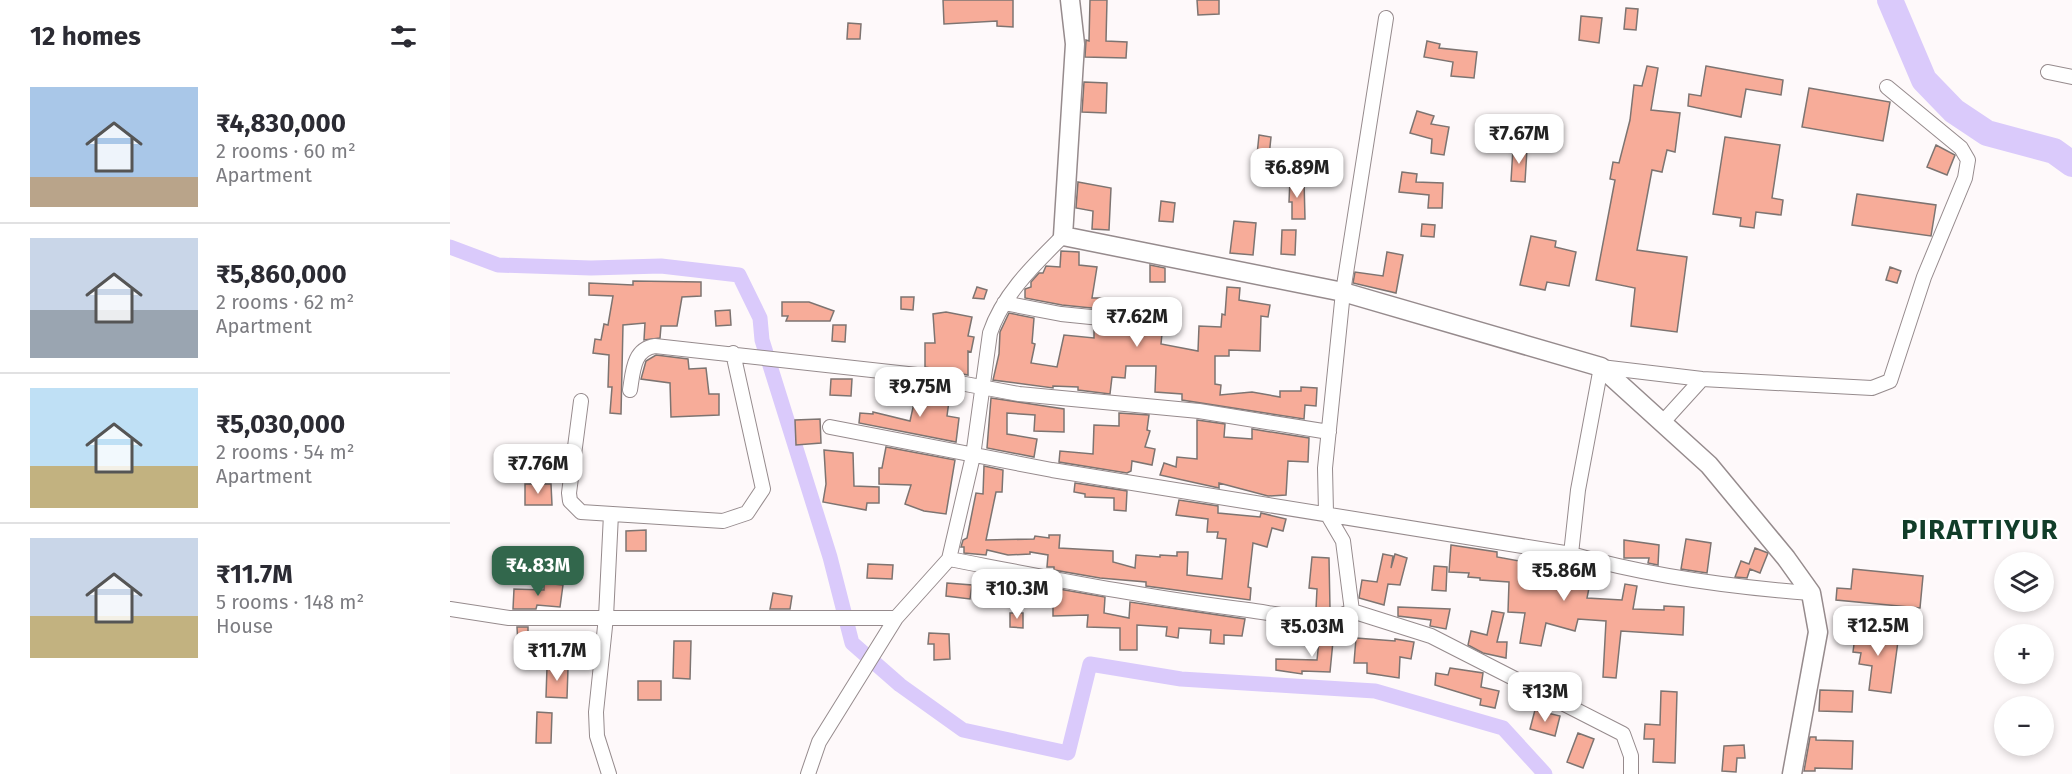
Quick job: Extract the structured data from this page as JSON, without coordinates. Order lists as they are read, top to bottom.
{
  "districts": ["PIRATTIYUR"],
  "page": {
    "heading": "12 homes",
    "list": [
      {
        "name": "₹4,830,000",
        "note": "2 rooms · 60 m² · Apartment"
      },
      {
        "name": "₹5,860,000",
        "note": "2 rooms · 62 m² · Apartment"
      },
      {
        "name": "₹5,030,000",
        "note": "2 rooms · 54 m² · Apartment"
      },
      {
        "name": "₹11.7M",
        "note": "5 rooms · 148 m² · House"
      }
    ],
    "price": [
      "₹7.67M",
      "₹6.89M",
      "₹7.62M",
      "₹9.75M",
      "₹7.76M",
      "₹4.83M",
      "₹5.86M",
      "₹10.3M",
      "₹12.5M",
      "₹5.03M",
      "₹11.7M",
      "₹13M"
    ],
    "map_buttons": ["+", "−"]
  }
}
